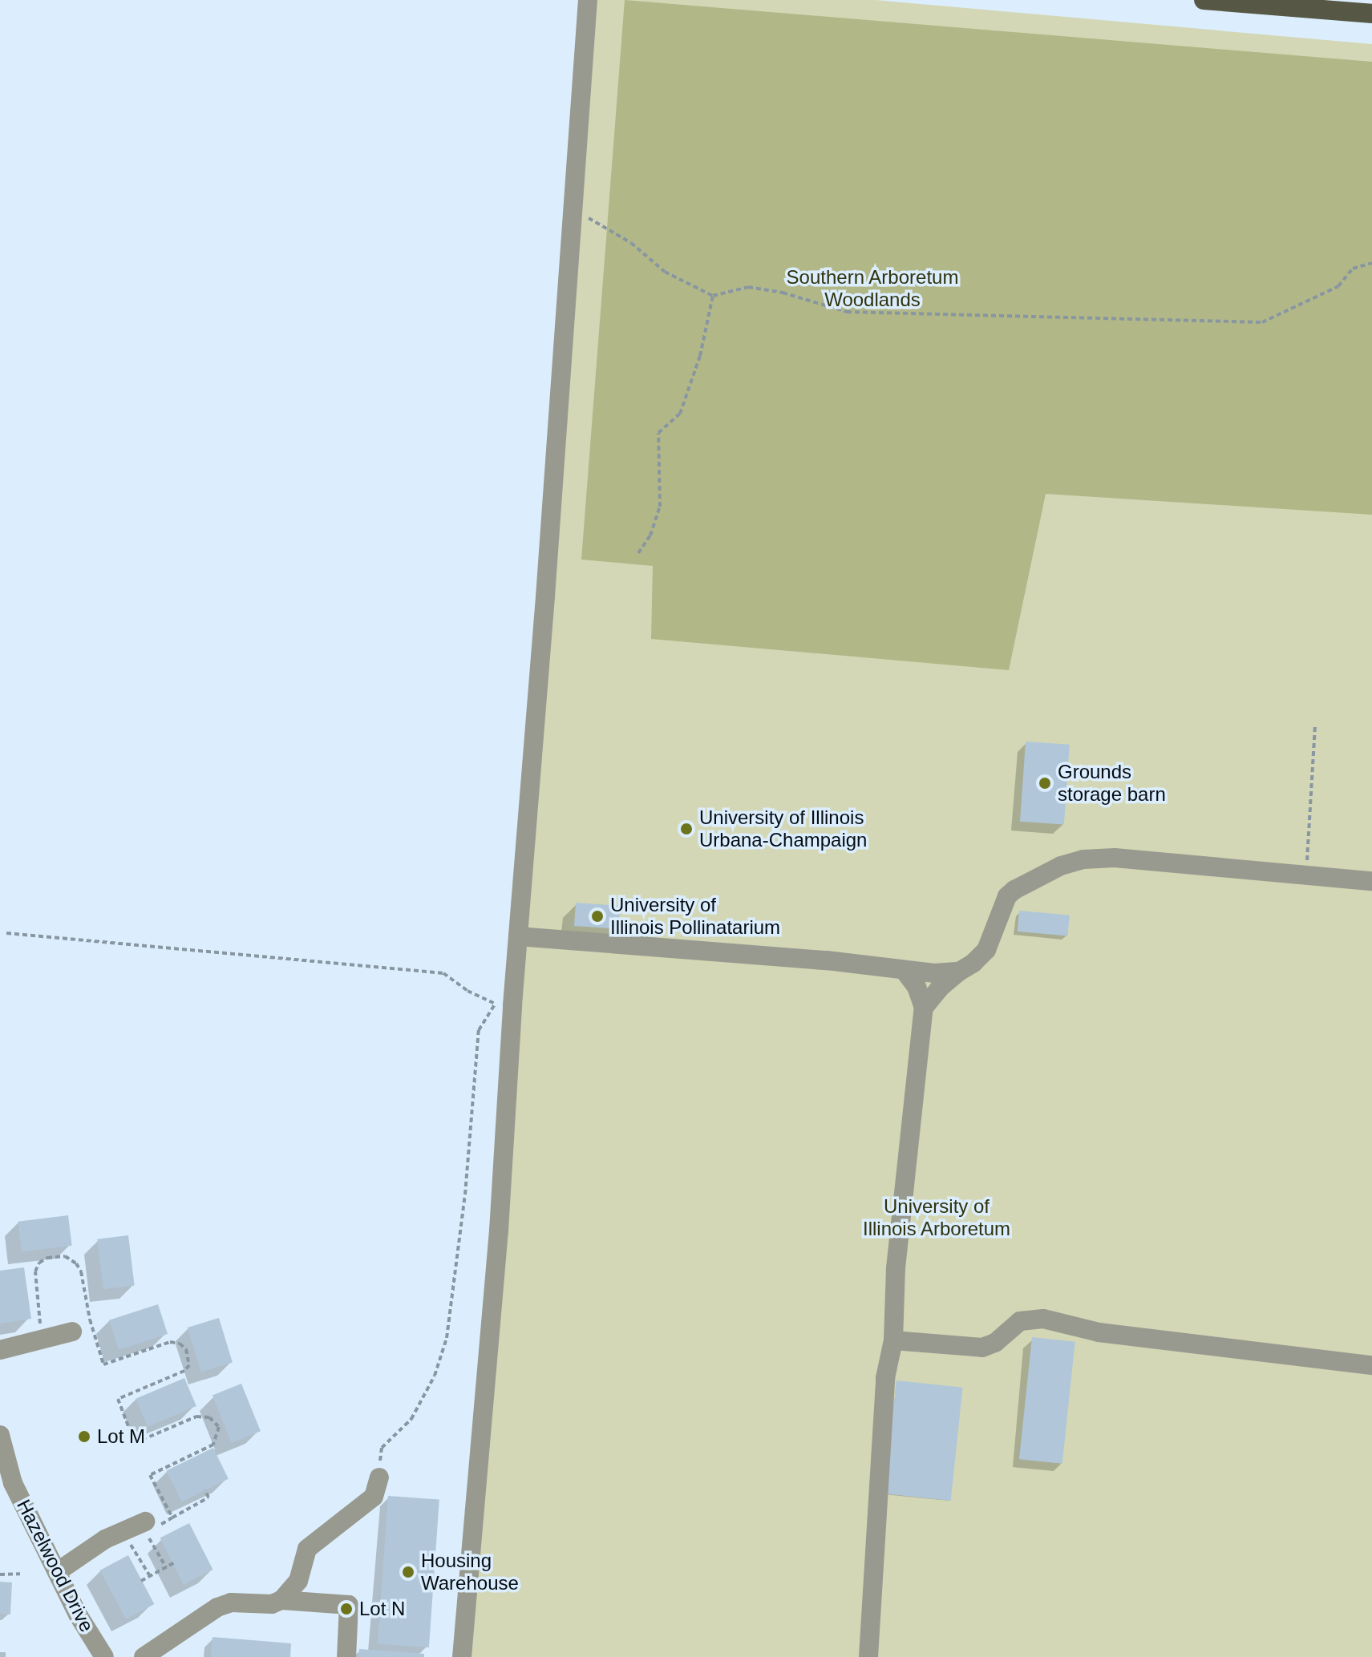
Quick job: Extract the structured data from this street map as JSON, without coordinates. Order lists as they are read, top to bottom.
{
  "streets": {
    "street": ["Hazelwood Drive"]
  },
  "parks": ["Southern Arboretum Woodlands", "University of Illinois Arboretum"],
  "places": [
    "Grounds storage barn",
    "University of Illinois Urbana-Champaign",
    "University of Illinois Pollinatarium",
    "Lot M",
    "Housing Warehouse",
    "Lot N"
  ]
}
